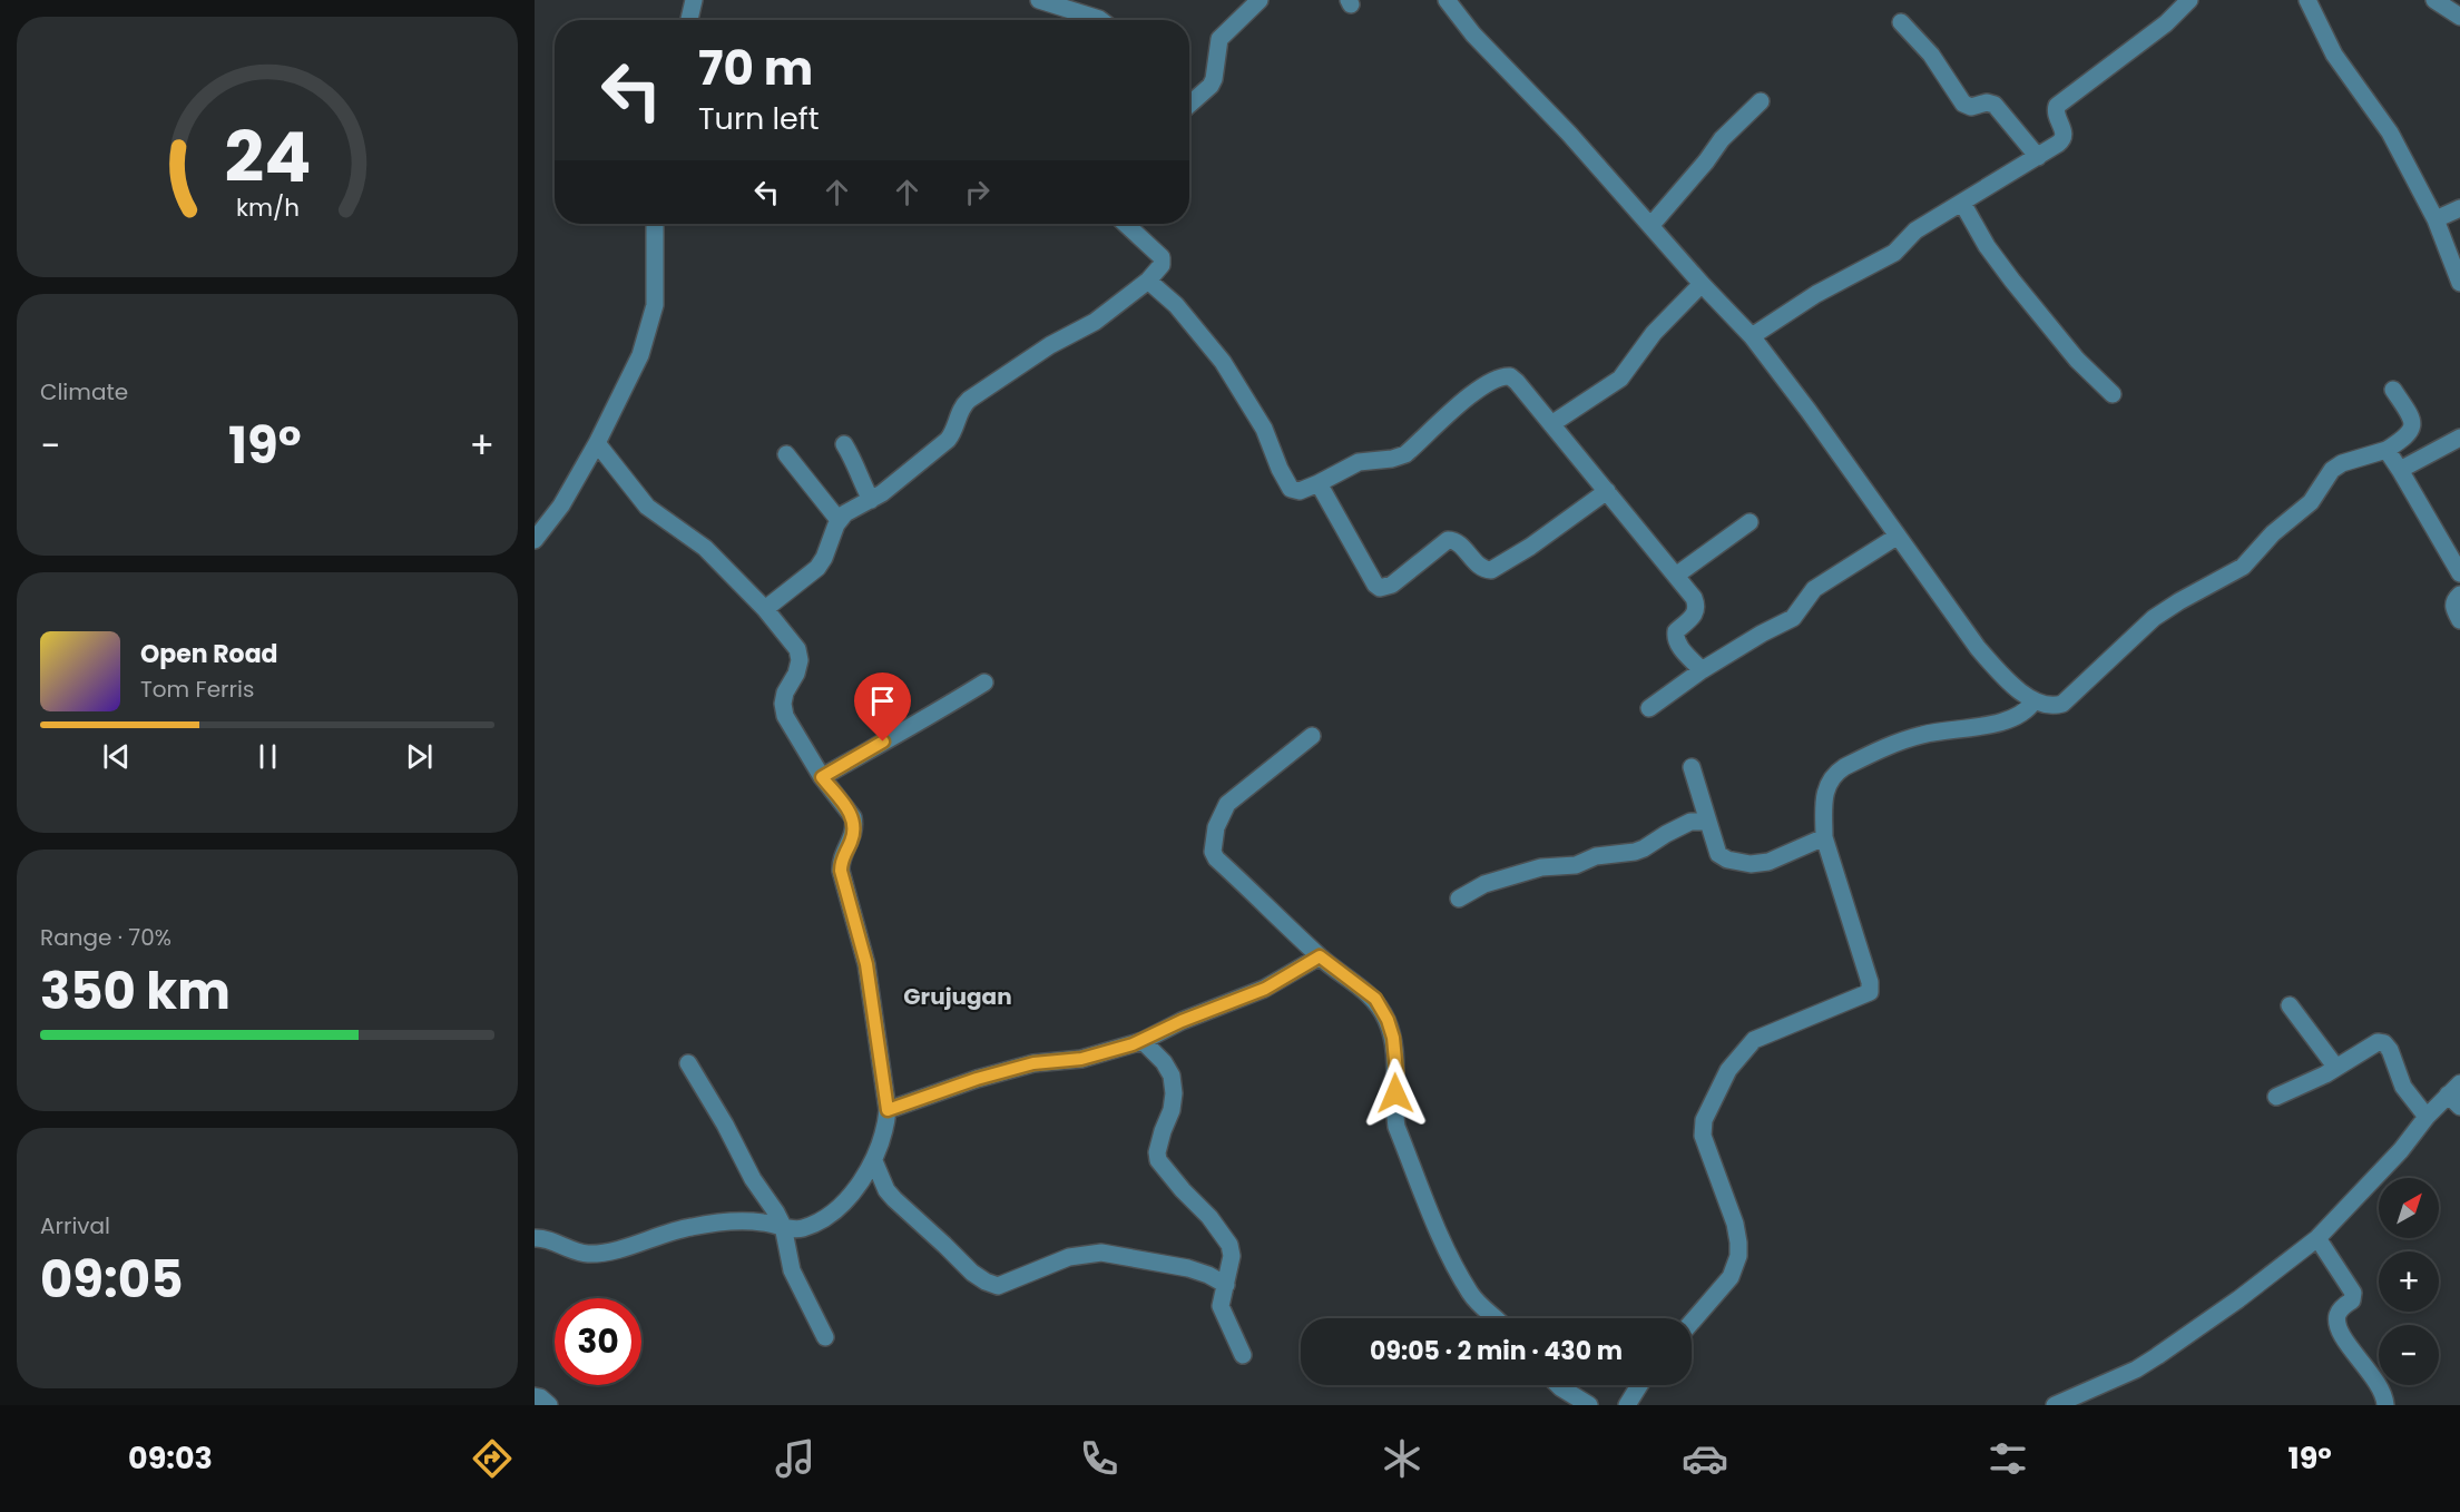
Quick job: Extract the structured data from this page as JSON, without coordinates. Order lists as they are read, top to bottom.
{
  "districts": ["Grujugan"],
  "north": "top right",
  "page": {
    "turn": ["70 m", "Turn left"],
    "tile": [
      "Climate",
      ["Range · 70%", "350 km"],
      ["Arrival", "09:05"]
    ],
    "heat": ["−", "19°", "+"],
    "song": ["Open Road", "Tom Ferris"],
    "map_buttons": ["+", "−"],
    "limit": "30",
    "trip": "09:05 · 2 min · 430 m",
    "tabs": ["09:03", "19°"],
    "gauge": ["24", "km/h"]
  }
}
